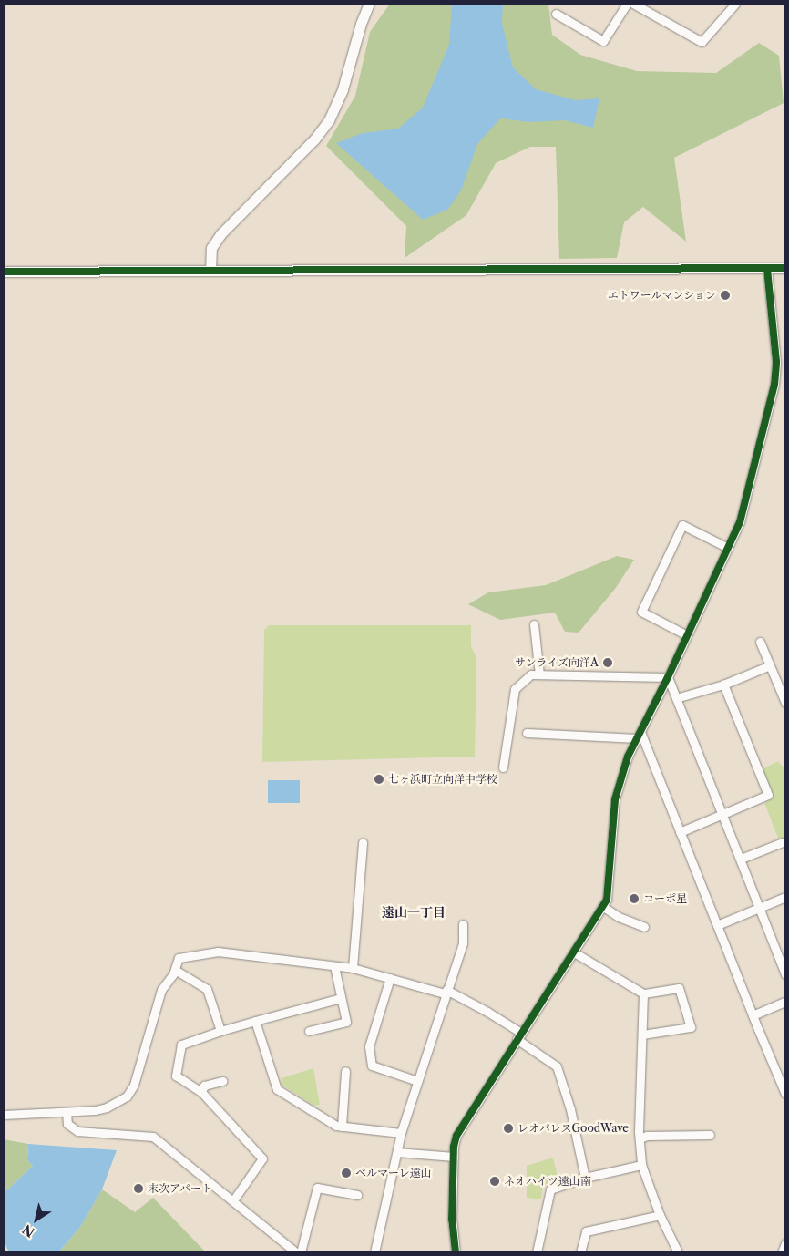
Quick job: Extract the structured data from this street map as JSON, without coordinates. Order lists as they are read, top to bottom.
{
  "districts": ["遠山一丁目"],
  "places": [
    "エトワールマンション",
    "サンライズ向洋A",
    "七ヶ浜町立向洋中学校",
    "コーポ星",
    "レオパレスGoodWave",
    "ベルマーレ遠山",
    "ネオハイツ遠山南",
    "末次アパート"
  ],
  "north": "bottom left"
}
